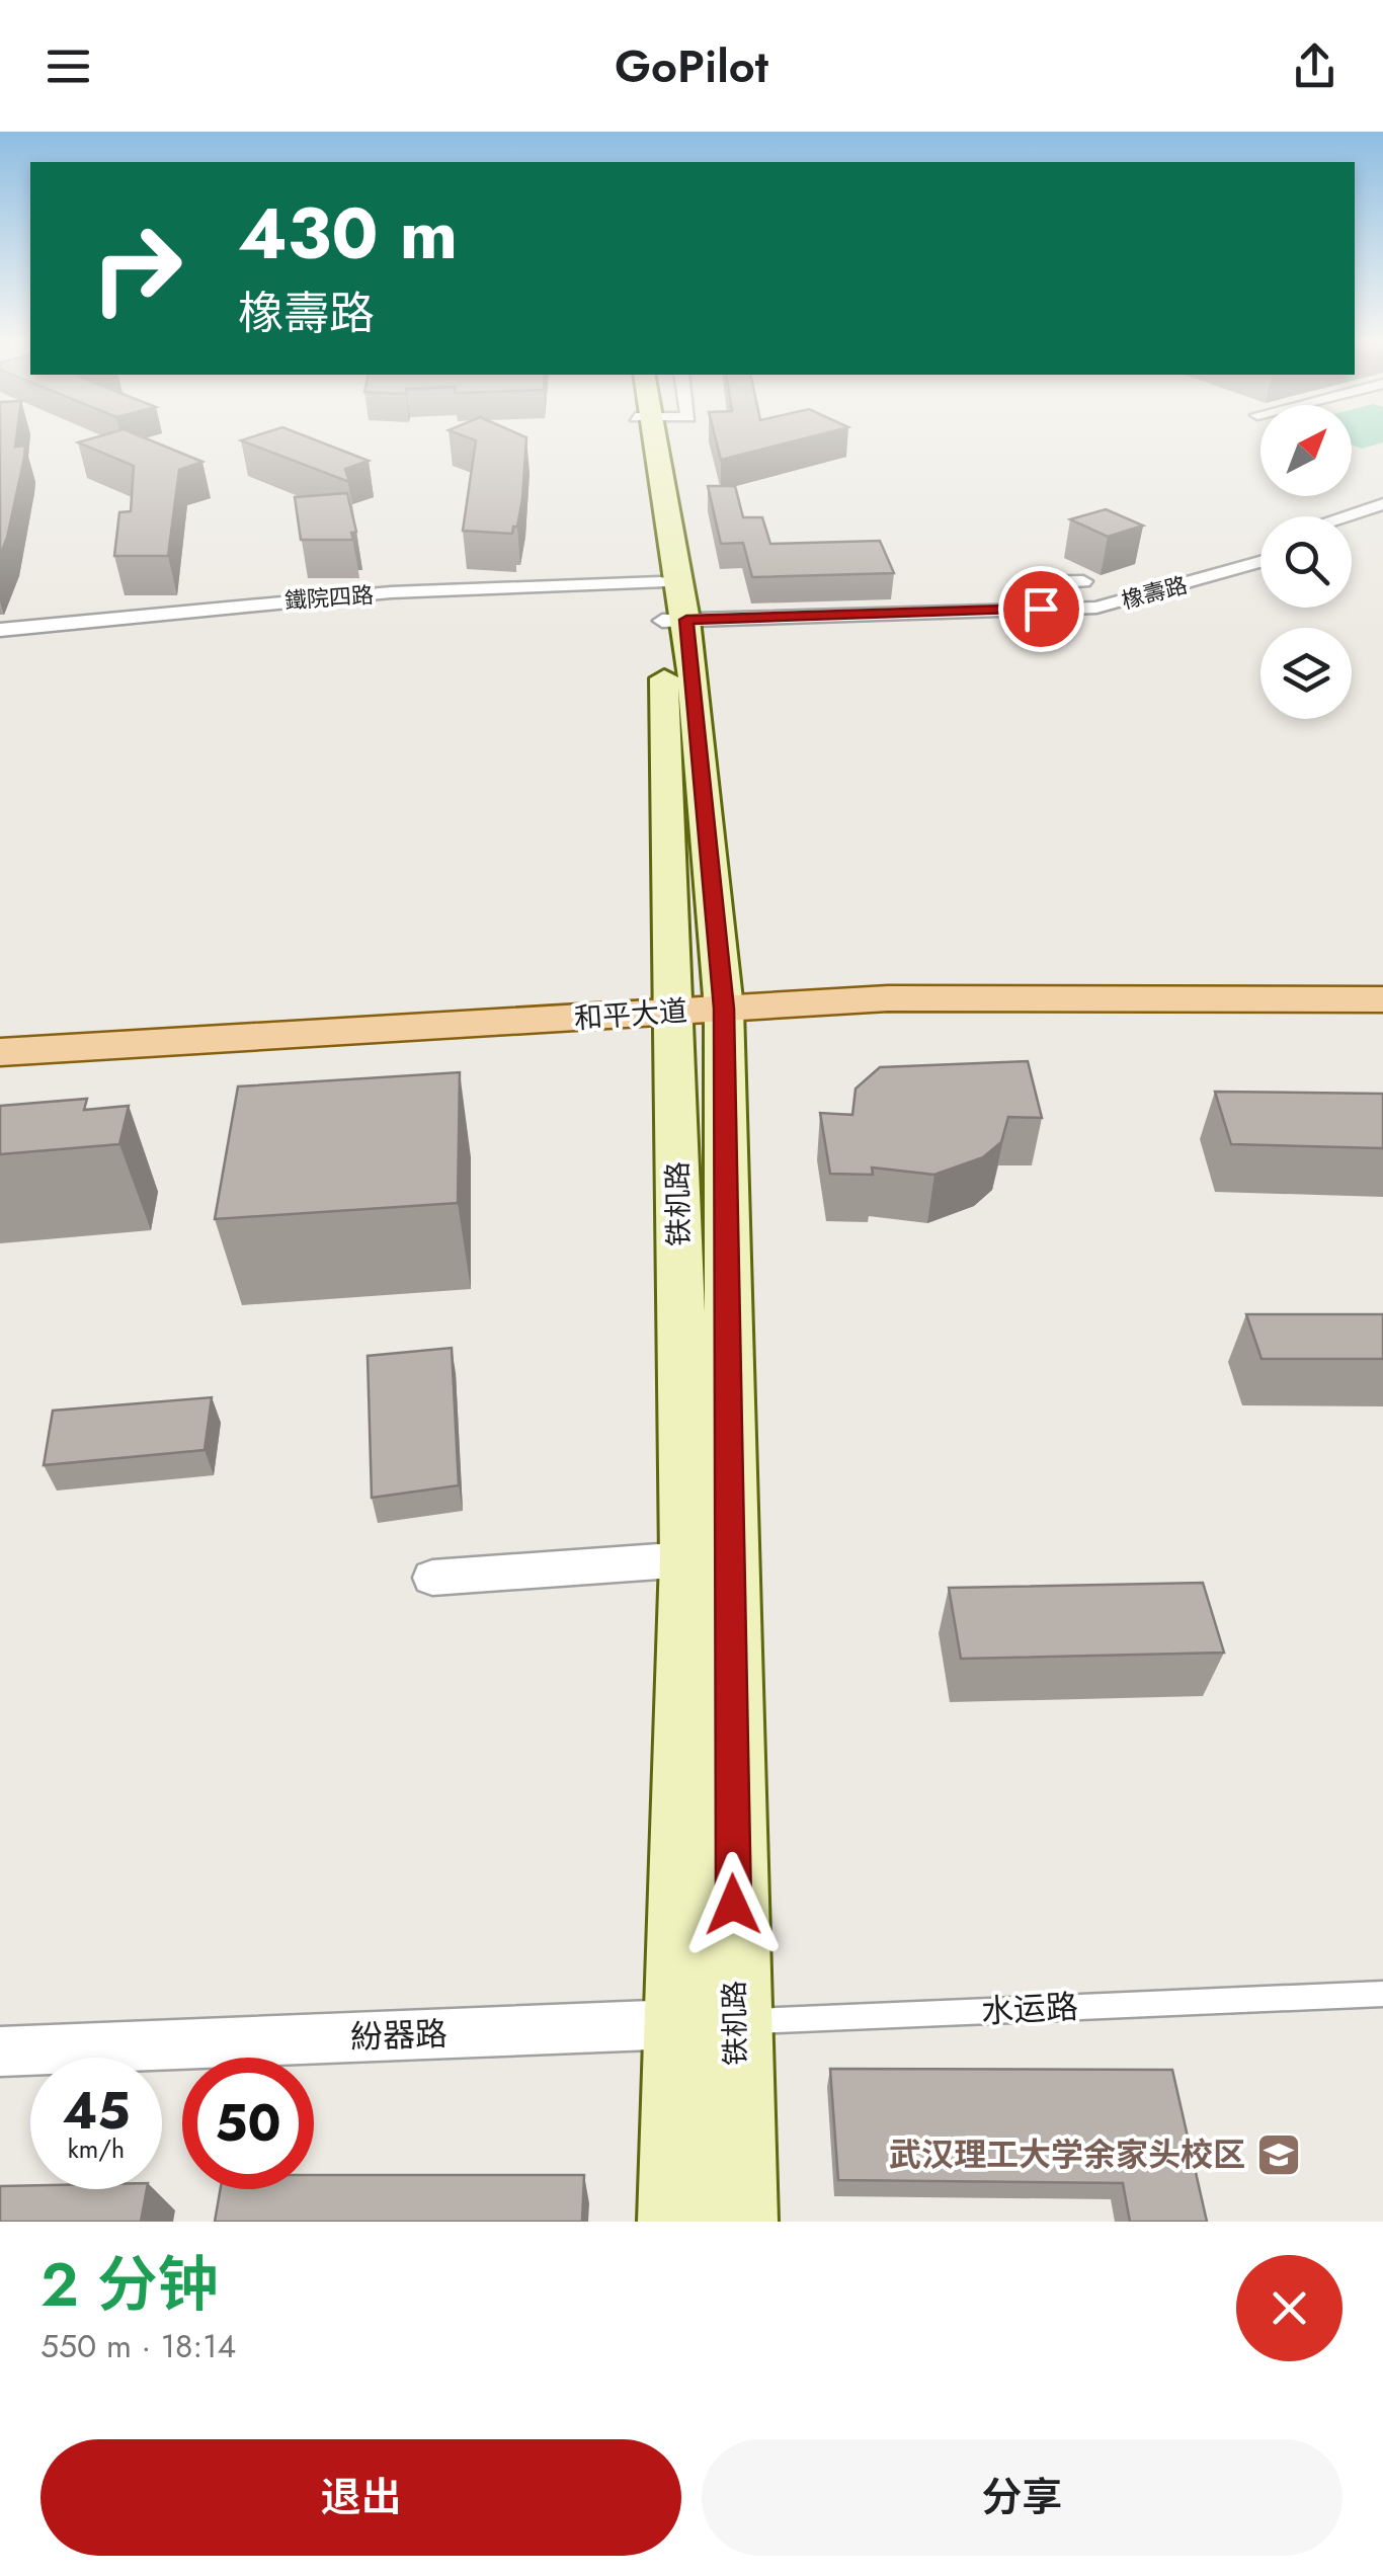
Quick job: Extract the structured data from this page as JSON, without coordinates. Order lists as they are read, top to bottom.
{
  "streets": {
    "main road": ["和平大道", "铁机路"],
    "street": ["橡壽路", "鐵院四路", "紛器路"],
    "lane": ["水运路"]
  },
  "crossings": [
    ["橡壽路", "铁机路"],
    ["鐵院四路", "铁机路"],
    ["和平大道", "铁机路"],
    ["铁机路", "水运路"],
    ["铁机路", "紛器路"],
    ["水运路", "紛器路"]
  ],
  "places": {
    "school or university": ["武汉理工大学余家头校区"]
  },
  "north": "top right",
  "page": {
    "header": "GoPilot",
    "turn": ["430 m", "橡壽路"],
    "speed": "45 km/h",
    "limit": "50",
    "heading": ["2 分钟", "550 m · 18:14"],
    "buttons": ["退出", "分享"]
  }
}
